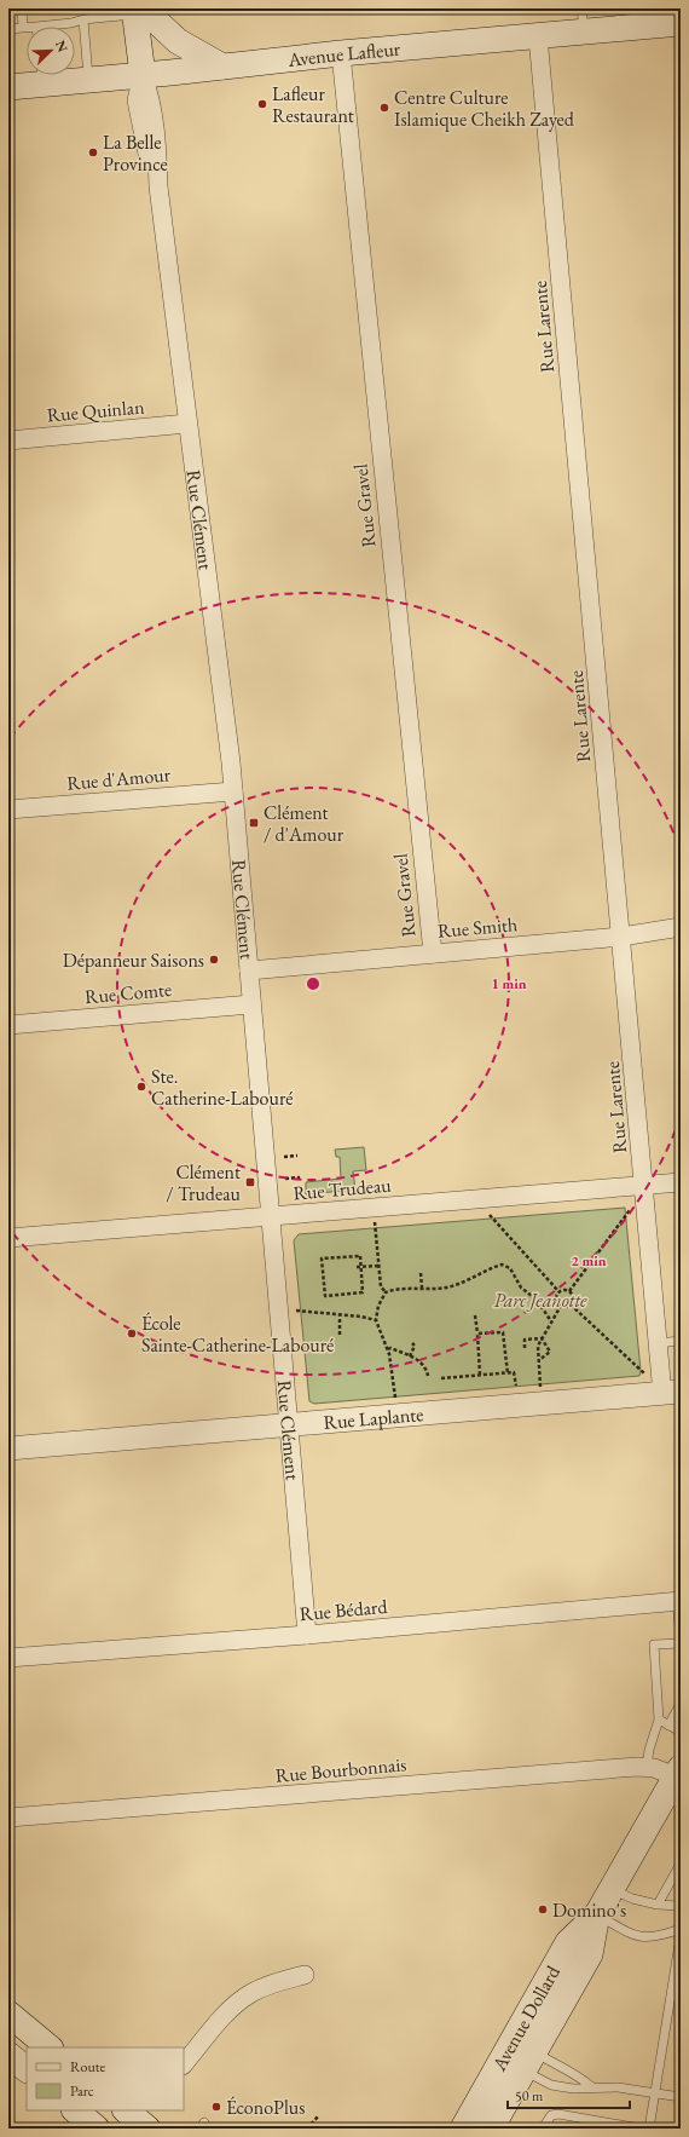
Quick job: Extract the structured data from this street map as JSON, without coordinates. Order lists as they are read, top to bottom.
{
  "streets": {
    "main road": ["Avenue Lafleur", "Rue Clément", "Avenue Dollard"],
    "street": [
      "Rue Larente",
      "Rue Quinlan",
      "Rue Gravel",
      "Rue d'Amour",
      "Rue Smith",
      "Rue Comte",
      "Rue Trudeau",
      "Rue Laplante",
      "Rue Bédard",
      "Rue Bourbonnais"
    ]
  },
  "crossings": [
    ["Avenue Lafleur", "Rue Larente"],
    ["Avenue Lafleur", "Rue Gravel"],
    ["Avenue Lafleur", "Rue Clément"],
    ["Rue Larente", "Rue Smith"],
    ["Rue Larente", "Rue Trudeau"],
    ["Rue Larente", "Rue Laplante"],
    ["Rue Quinlan", "Rue Clément"],
    ["Rue Gravel", "Rue Smith"],
    ["Rue Clément", "Rue d'Amour"],
    ["Rue Clément", "Rue Smith"],
    ["Rue Clément", "Rue Comte"],
    ["Rue Clément", "Rue Trudeau"],
    ["Rue Clément", "Rue Laplante"],
    ["Rue Clément", "Rue Bédard"],
    ["Rue Bourbonnais", "Avenue Dollard"]
  ],
  "parks": ["Parc Jeanotte"],
  "places": {
    "other": [
      "Lafleur Restaurant",
      "Centre Culture Islamique Cheikh Zayed",
      "La Belle Province",
      "Dépanneur Saisons",
      "Ste. Catherine-Labouré",
      "École Sainte-Catherine-Labouré",
      "Domino's",
      "ÉconoPlus"
    ],
    "transit": ["Clément / d'Amour", "Clément / Trudeau"]
  },
  "legend": ["Route", "Parc"],
  "scale_bar": "50 m",
  "north": "top right",
  "rings": ["1 min", "2 min"]
}
